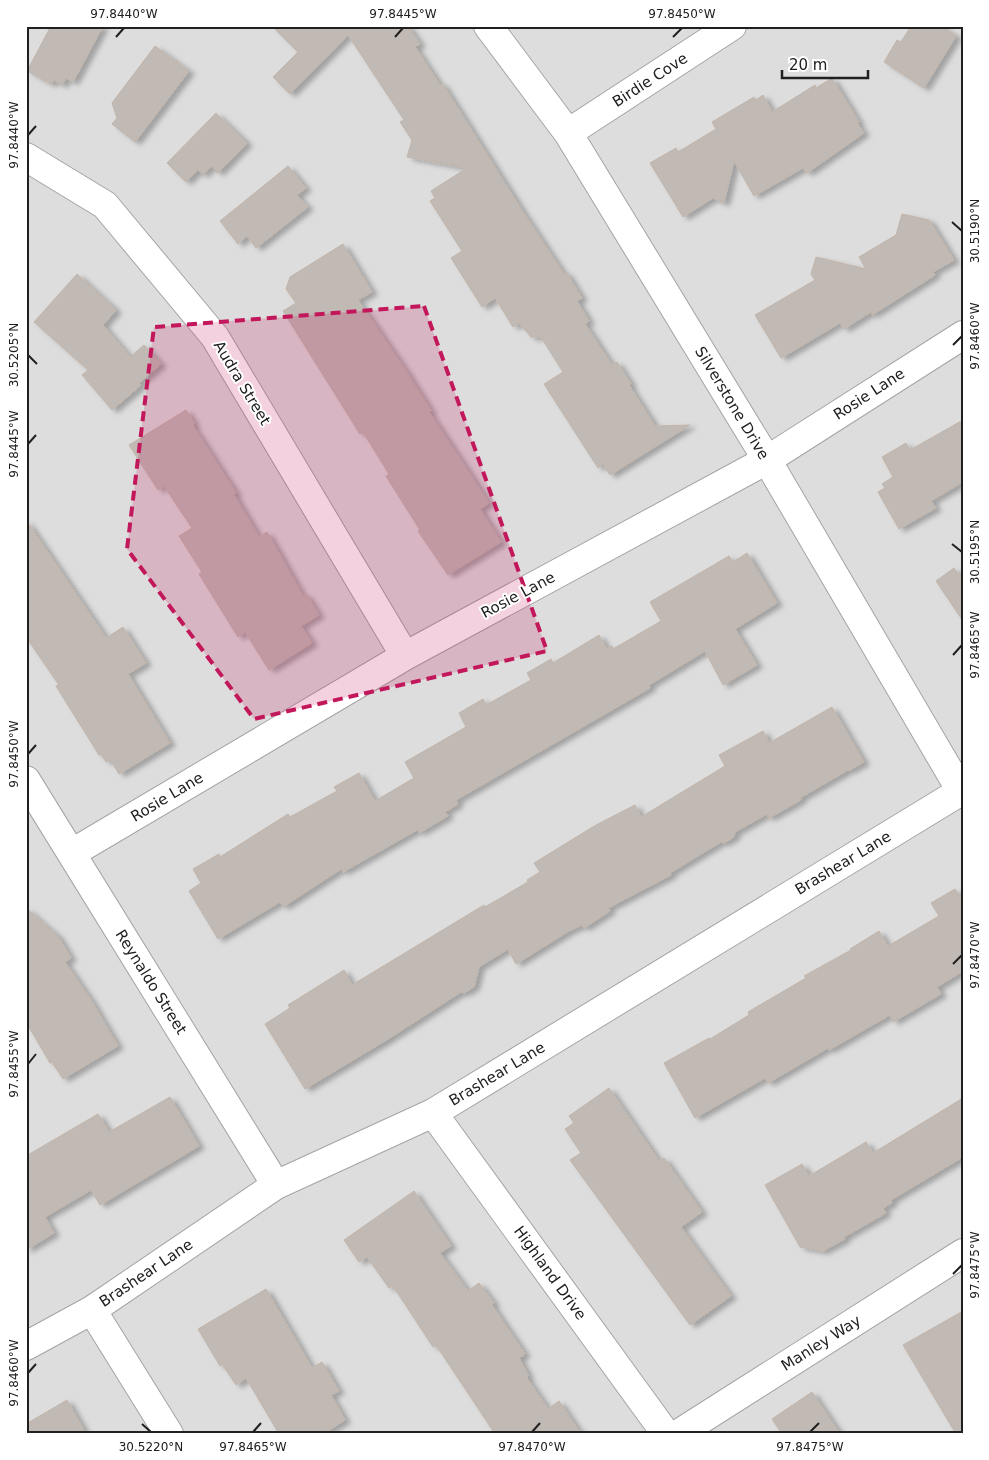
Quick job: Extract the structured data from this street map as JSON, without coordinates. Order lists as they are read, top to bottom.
{
  "streets": {
    "street": [
      "Birdie Cove",
      "Audra Street",
      "Rosie Lane",
      "Silverstone Drive",
      "Brashear Lane",
      "Reynaldo Street",
      "Highland Drive",
      "Manley Way"
    ]
  },
  "crossings": [
    ["Birdie Cove", "Silverstone Drive"],
    ["Audra Street", "Rosie Lane"],
    ["Rosie Lane", "Silverstone Drive"],
    ["Rosie Lane", "Reynaldo Street"],
    ["Silverstone Drive", "Brashear Lane"],
    ["Brashear Lane", "Reynaldo Street"],
    ["Brashear Lane", "Highland Drive"]
  ],
  "scale_bar": "20 m",
  "coordinates": [
    "97.8440°W",
    "97.8445°W",
    "97.8450°W",
    "30.5190°N",
    "97.8460°W",
    "30.5205°N",
    "30.5195°N",
    "97.8465°W",
    "97.8470°W",
    "97.8455°W",
    "97.8475°W",
    "30.5220°N"
  ]
}
